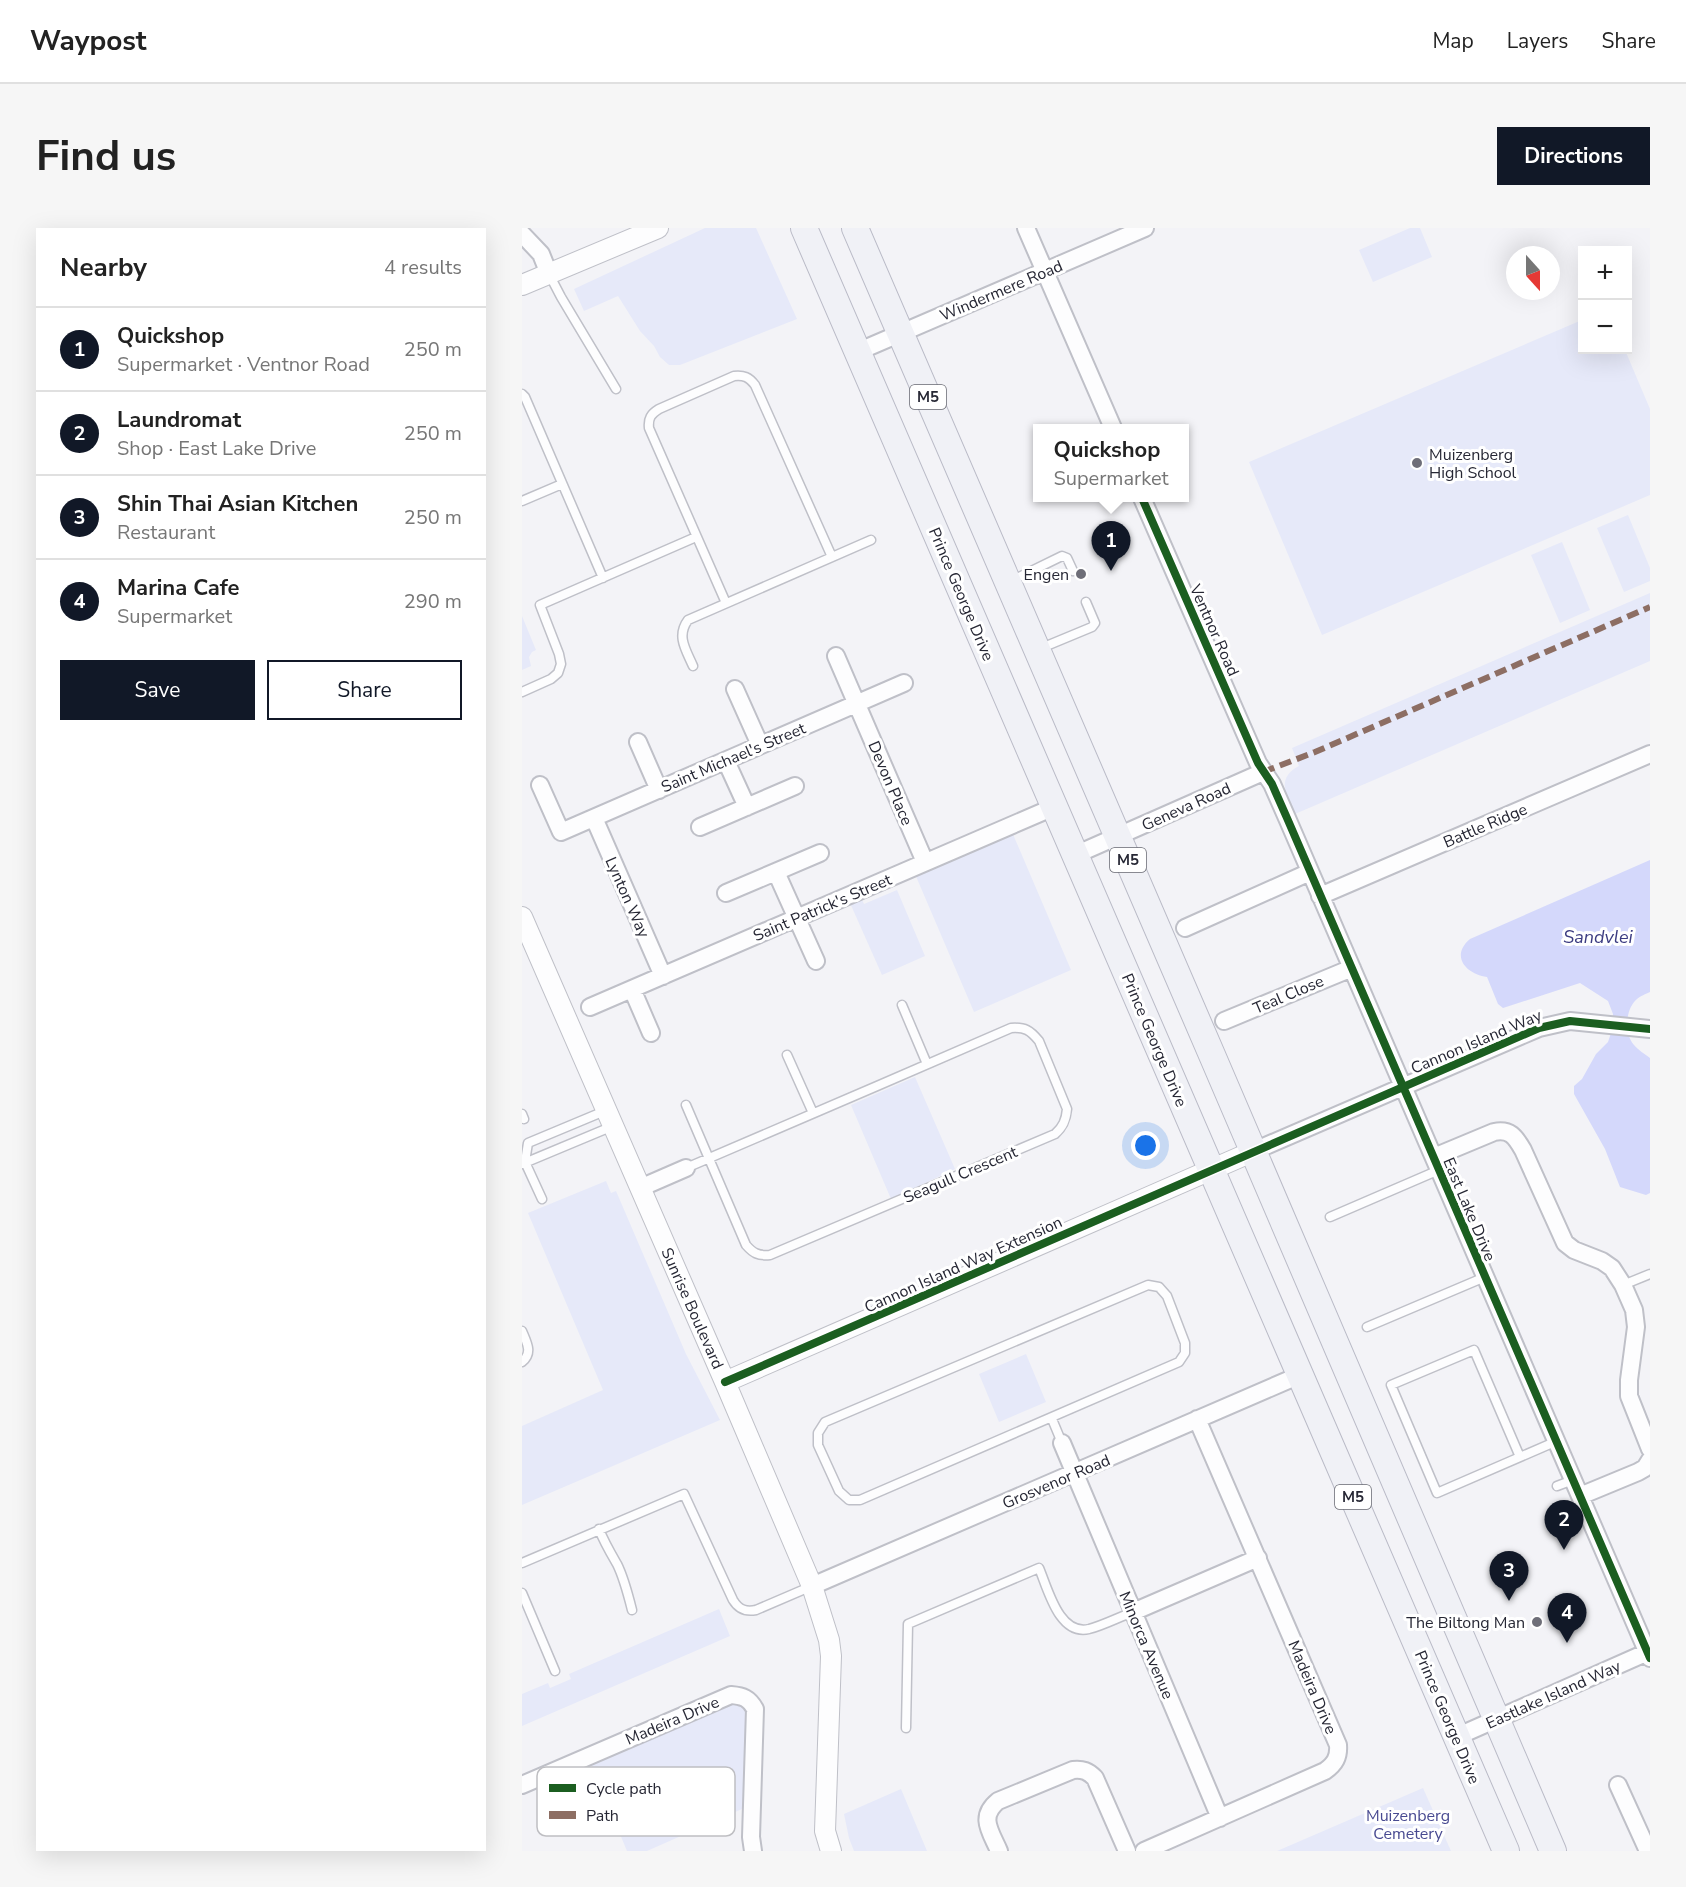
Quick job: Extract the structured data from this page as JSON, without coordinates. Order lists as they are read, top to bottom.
{
  "streets": {
    "main road": ["M5", "Prince George Drive"],
    "street": [
      "Windermere Road",
      "Ventnor Road",
      "Saint Michael's Street",
      "Devon Place",
      "Geneva Road",
      "Battle Ridge",
      "Lynton Way",
      "Saint Patrick's Street",
      "Teal Close",
      "Cannon Island Way",
      "Seagull Crescent",
      "East Lake Drive",
      "Cannon Island Way Extension",
      "Sunrise Boulevard",
      "Grosvenor Road",
      "Minorca Avenue",
      "Madeira Drive",
      "Eastlake Island Way"
    ]
  },
  "crossings": [
    ["Windermere Road", "M5"],
    ["Windermere Road", "Prince George Drive"],
    ["M5", "Geneva Road"],
    ["M5", "Cannon Island Way"],
    ["M5", "Cannon Island Way Extension"],
    ["M5", "Eastlake Island Way"],
    ["Prince George Drive", "Geneva Road"],
    ["Prince George Drive", "Saint Patrick's Street"],
    ["Prince George Drive", "Cannon Island Way Extension"],
    ["Prince George Drive", "Grosvenor Road"],
    ["Prince George Drive", "Eastlake Island Way"],
    ["Ventnor Road", "Geneva Road"],
    ["Ventnor Road", "East Lake Drive"],
    ["Saint Michael's Street", "Devon Place"],
    ["Saint Michael's Street", "Lynton Way"],
    ["Devon Place", "Saint Patrick's Street"],
    ["Geneva Road", "East Lake Drive"],
    ["Battle Ridge", "East Lake Drive"],
    ["Lynton Way", "Saint Patrick's Street"],
    ["Teal Close", "East Lake Drive"],
    ["Cannon Island Way", "East Lake Drive"],
    ["Cannon Island Way", "Cannon Island Way Extension"],
    ["Seagull Crescent", "Sunrise Boulevard"],
    ["East Lake Drive", "Eastlake Island Way"],
    ["Cannon Island Way Extension", "Sunrise Boulevard"],
    ["Sunrise Boulevard", "Grosvenor Road"],
    ["Grosvenor Road", "Minorca Avenue"],
    ["Grosvenor Road", "Madeira Drive"],
    ["Minorca Avenue", "Madeira Drive"]
  ],
  "water": ["Sandvlei"],
  "parks": ["Muizenberg Cemetery"],
  "places": ["Muizenberg High School", "Engen", "The Biltong Man"],
  "legend": ["Cycle path", "Path"],
  "north": "bottom",
  "page": {
    "header": "Waypost",
    "nav": ["Map", "Layers", "Share"],
    "buttons": [
      "Directions",
      ["Save", "Share"]
    ],
    "title": "Find us",
    "heading": ["Nearby", "4 results"],
    "map_buttons": ["+", "−"],
    "list": [
      {
        "mark": "1",
        "name": "Quickshop",
        "note": "Supermarket · Ventnor Road",
        "value": "250 m"
      },
      {
        "mark": "2",
        "name": "Laundromat",
        "note": "Shop · East Lake Drive",
        "value": "250 m"
      },
      {
        "mark": "3",
        "name": "Shin Thai Asian Kitchen",
        "note": "Restaurant",
        "value": "250 m"
      },
      {
        "mark": "4",
        "name": "Marina Cafe",
        "note": "Supermarket",
        "value": "290 m"
      }
    ],
    "popup": ["Quickshop", "Supermarket"],
    "pins": [
      "1",
      "2",
      "3",
      "4"
    ]
  }
}
